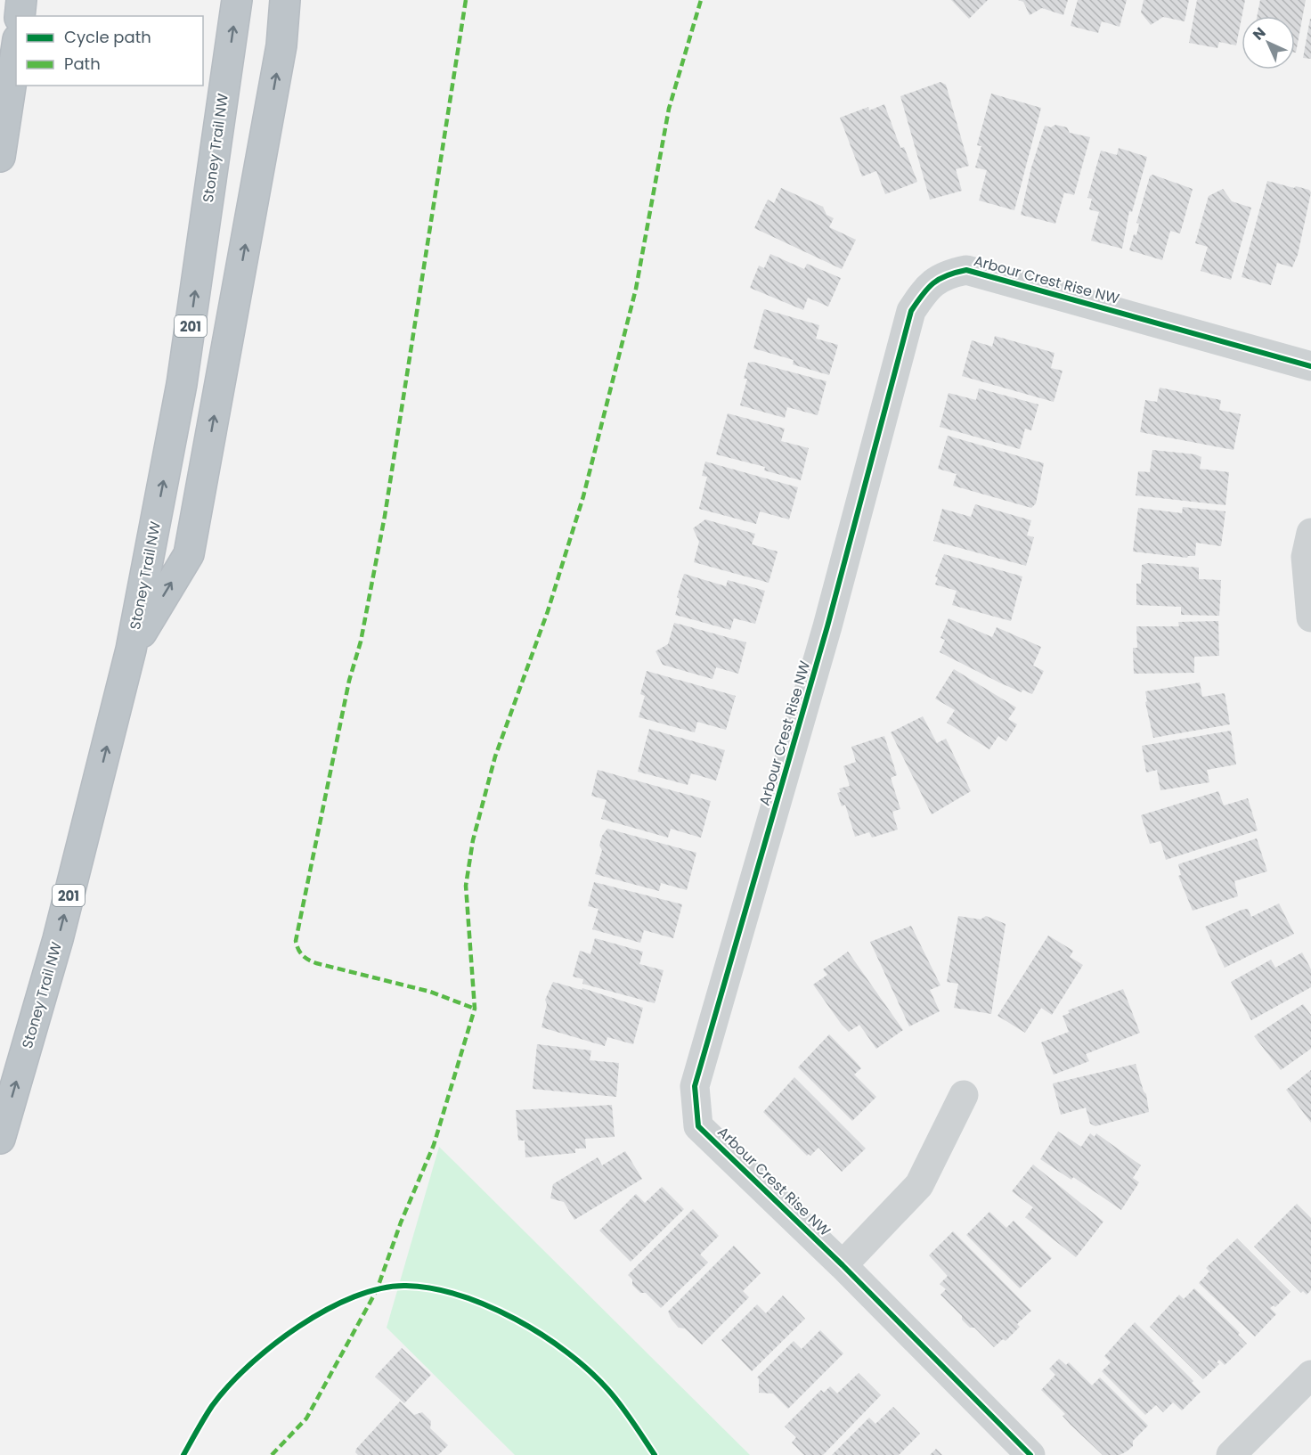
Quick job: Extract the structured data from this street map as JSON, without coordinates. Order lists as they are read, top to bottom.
{
  "streets": {
    "highway": ["Stoney Trail NW", "201"],
    "street": ["Arbour Crest Rise NW"]
  },
  "legend": ["Cycle path", "Path"],
  "north": "top left"
}
